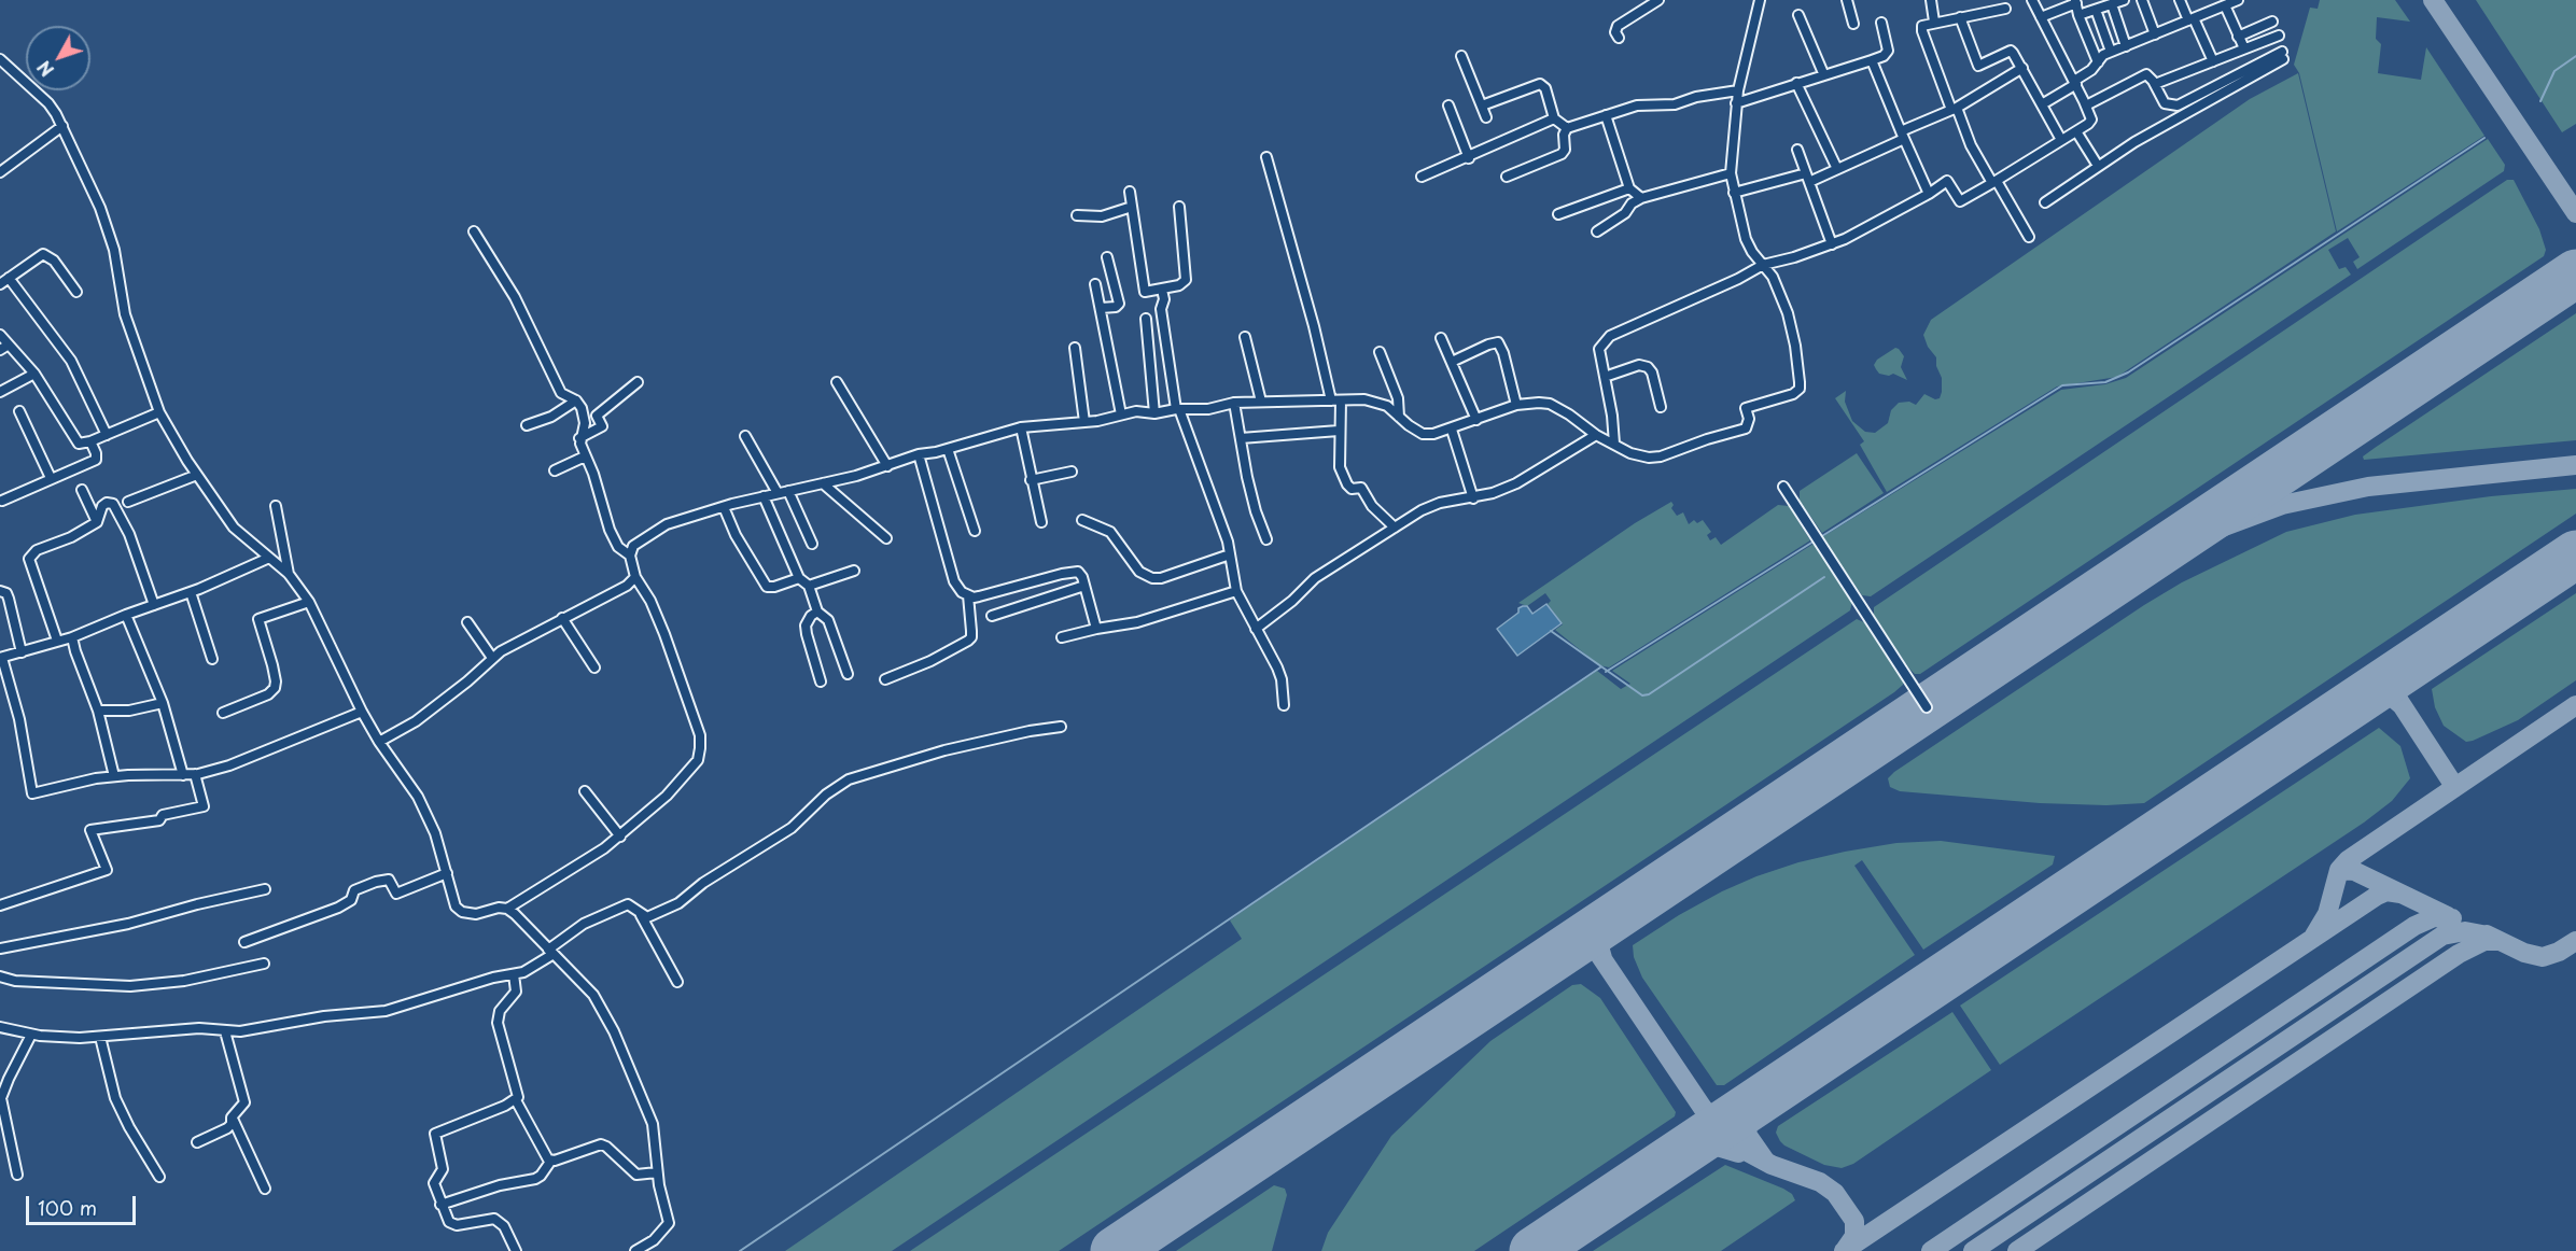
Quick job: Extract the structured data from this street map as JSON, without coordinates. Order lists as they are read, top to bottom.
{
  "scale_bar": "100 m",
  "north": "bottom left"
}
